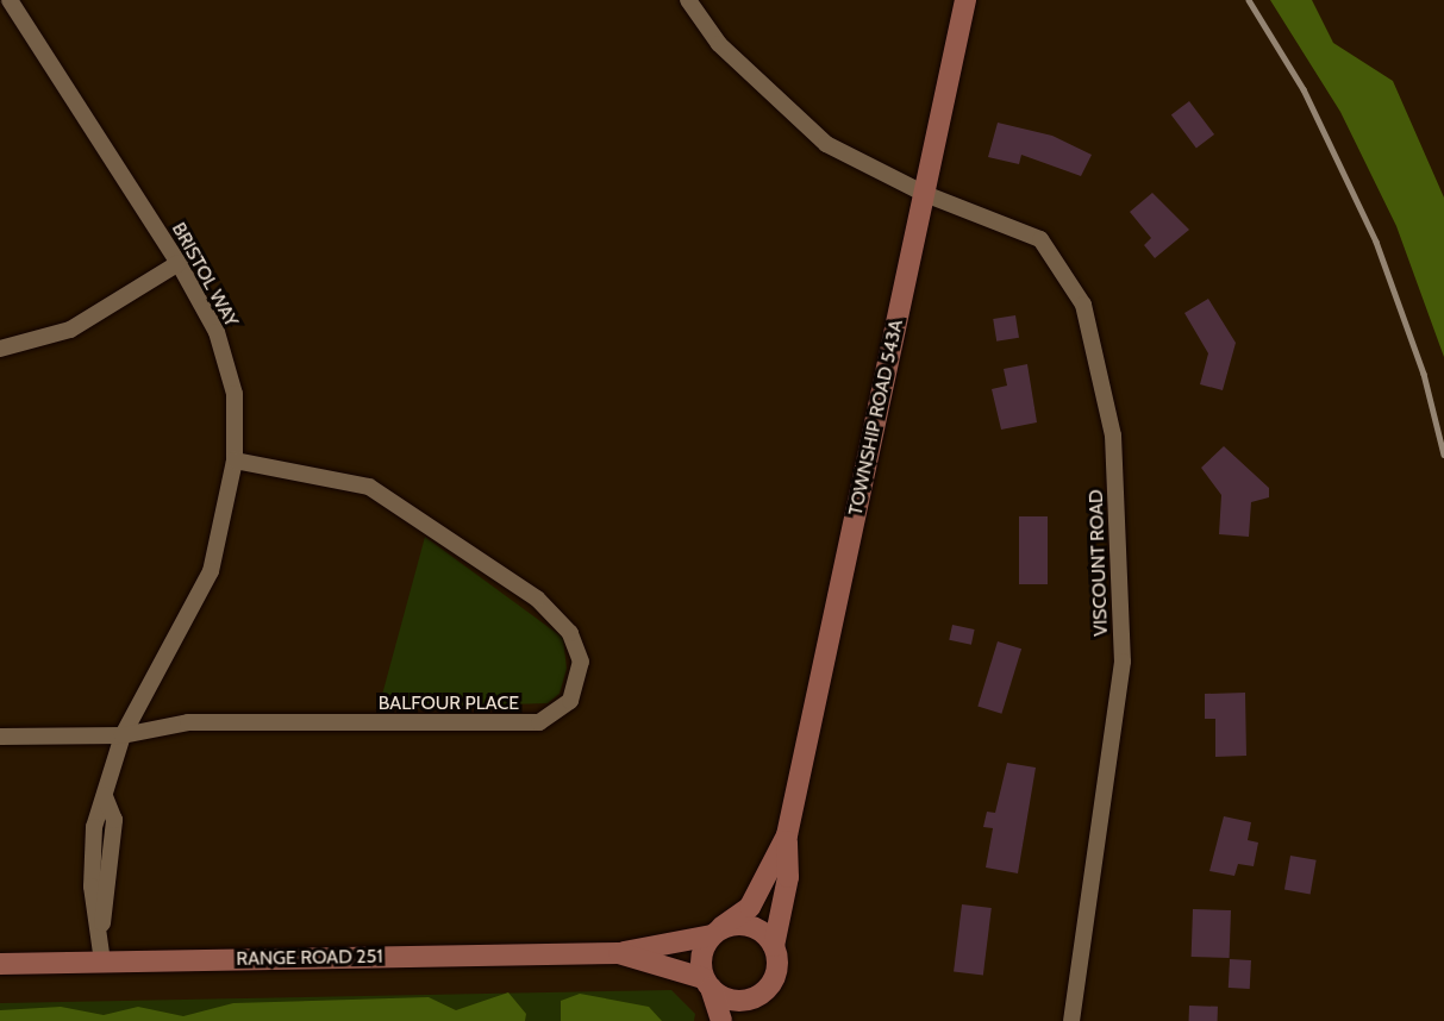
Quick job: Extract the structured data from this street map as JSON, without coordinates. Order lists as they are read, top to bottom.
{
  "streets": {
    "main road": ["TOWNSHIP ROAD 543A", "RANGE ROAD 251"],
    "street": ["BRISTOL WAY", "VISCOUNT ROAD", "BALFOUR PLACE"]
  },
  "crossings": [
    ["BRISTOL WAY", "BALFOUR PLACE"],
    ["BRISTOL WAY", "RANGE ROAD 251"],
    ["TOWNSHIP ROAD 543A", "VISCOUNT ROAD"],
    ["TOWNSHIP ROAD 543A", "RANGE ROAD 251"]
  ]
}
